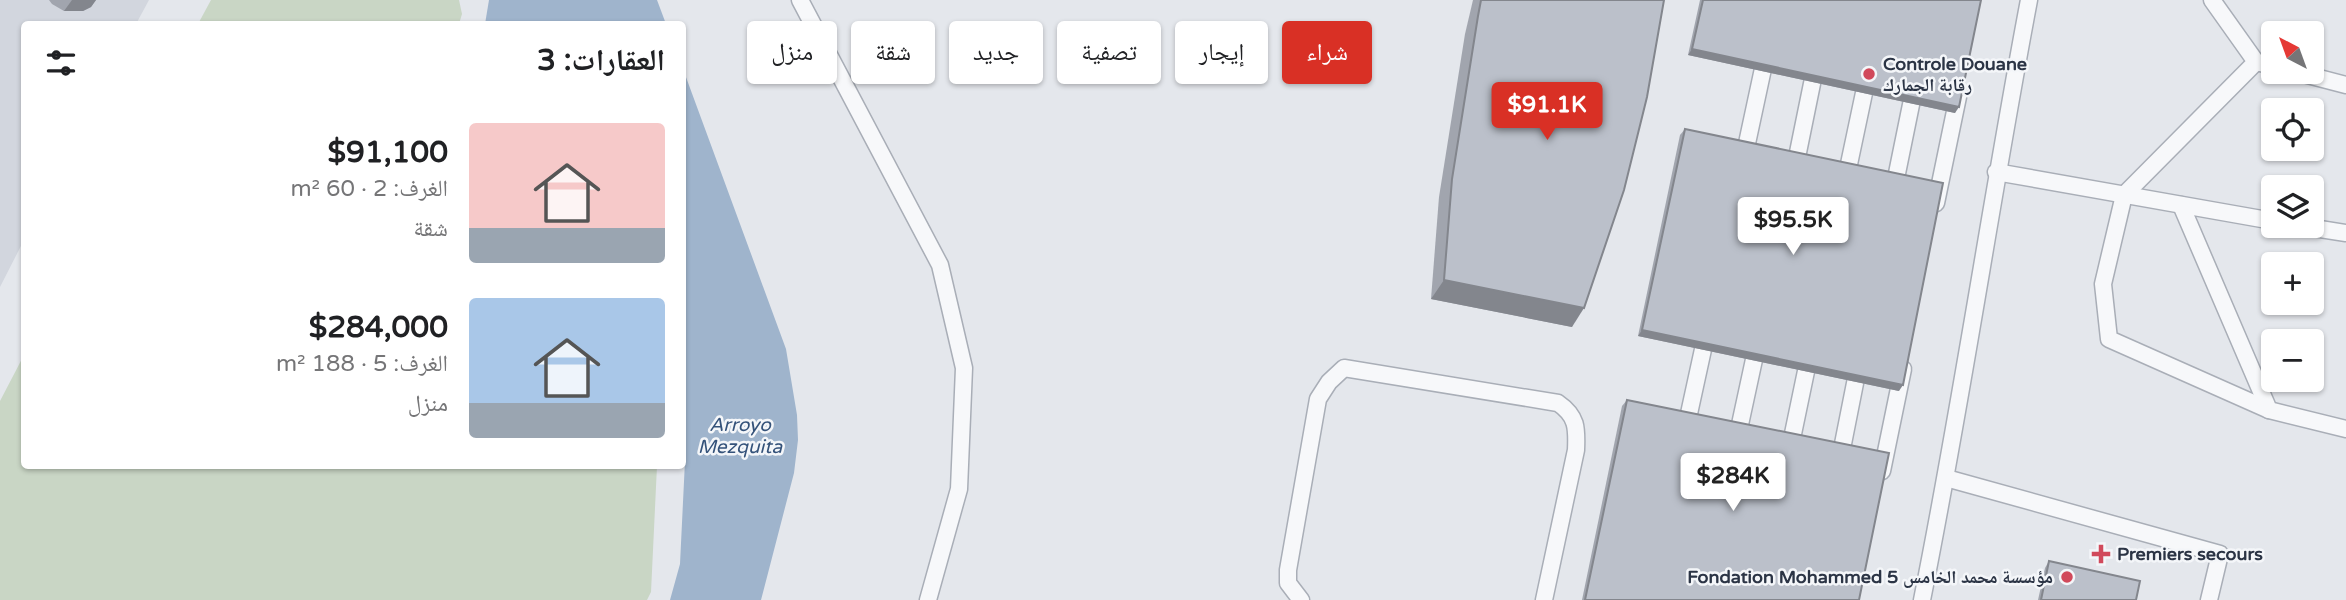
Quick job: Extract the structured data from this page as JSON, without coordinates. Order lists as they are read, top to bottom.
{
  "water": ["Arroyo Mezquita"],
  "places": {
    "other": ["Controle Douane رقابة الجمارك", "Fondation Mohammed 5 مؤسسة محمد الخامس"],
    "health": ["Premiers secours"]
  },
  "north": "top left",
  "page": {
    "map_buttons": ["+", "−"],
    "chip": [
      "شراء",
      "إيجار",
      "تصفية",
      "جديد",
      "شقة",
      "منزل"
    ],
    "heading": "العقارات: 3",
    "price": ["$91.1K", "$95.5K", "$284K"],
    "list": [
      {
        "name": "$91,100",
        "note": "الغرف: 2 · 60 m² · شقة"
      },
      {
        "name": "$284,000",
        "note": "الغرف: 5 · 188 m² · منزل"
      }
    ]
  }
}
